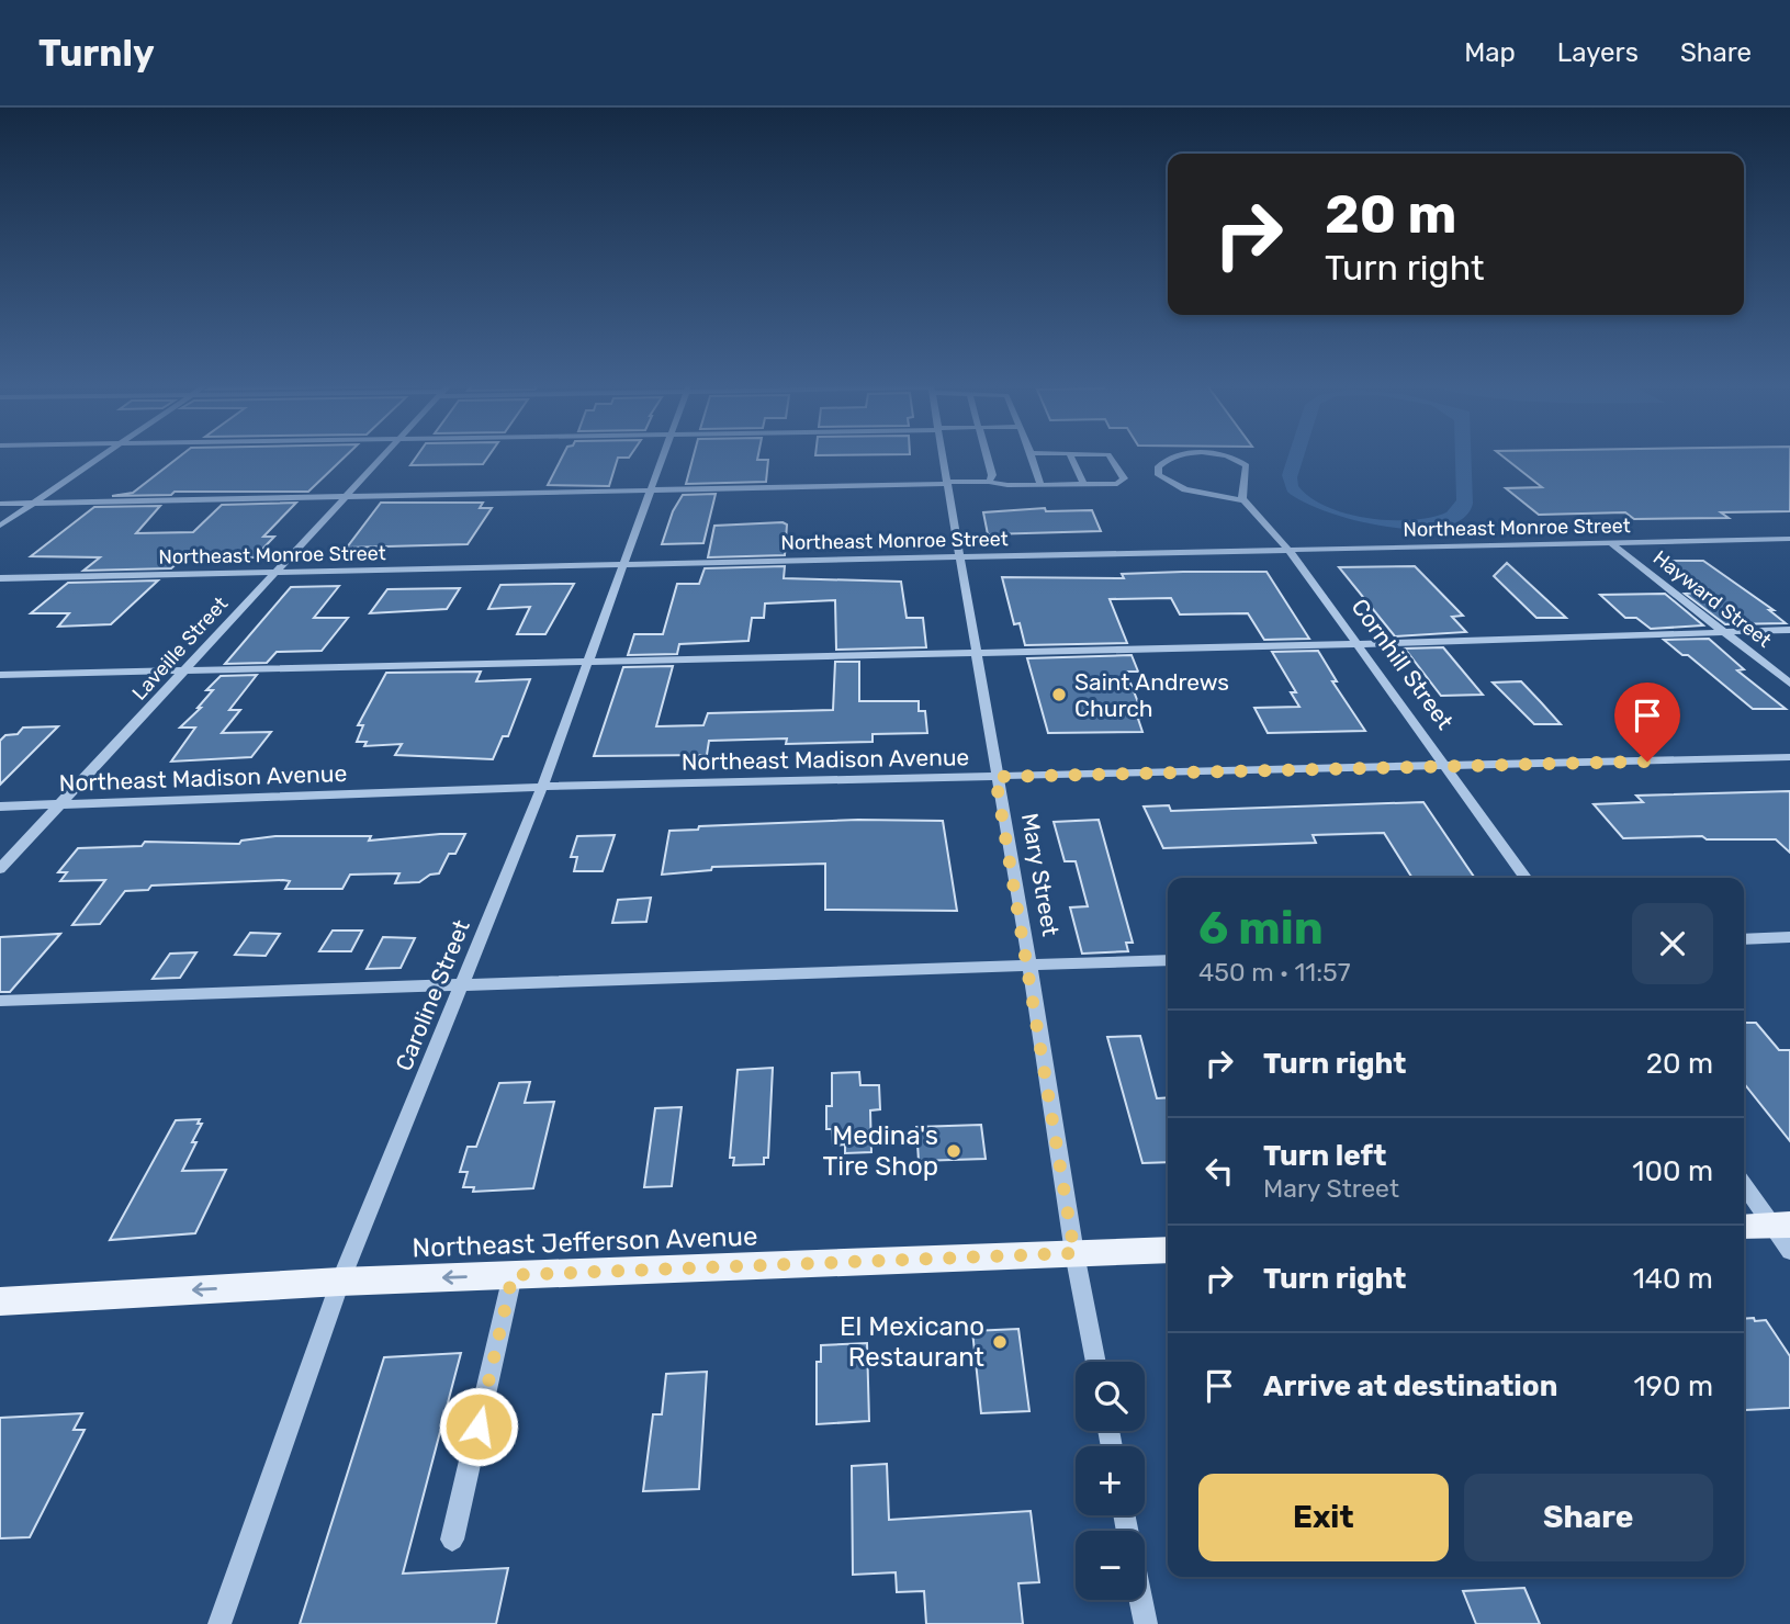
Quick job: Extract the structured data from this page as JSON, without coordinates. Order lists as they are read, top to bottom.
{
  "streets": {
    "main road": ["Northeast Jefferson Avenue"],
    "street": [
      "Northeast Monroe Street",
      "Hayward Street",
      "Laveille Street",
      "Cornhill Street",
      "Northeast Madison Avenue",
      "Mary Street",
      "Caroline Street"
    ]
  },
  "crossings": [
    ["Northeast Monroe Street", "Hayward Street"],
    ["Northeast Monroe Street", "Laveille Street"],
    ["Northeast Monroe Street", "Cornhill Street"],
    ["Northeast Monroe Street", "Mary Street"],
    ["Northeast Monroe Street", "Caroline Street"],
    ["Laveille Street", "Northeast Madison Avenue"],
    ["Cornhill Street", "Northeast Madison Avenue"],
    ["Northeast Madison Avenue", "Mary Street"],
    ["Northeast Madison Avenue", "Caroline Street"],
    ["Mary Street", "Northeast Jefferson Avenue"],
    ["Caroline Street", "Northeast Jefferson Avenue"]
  ],
  "one_way": ["Northeast Jefferson Avenue"],
  "places": ["Saint Andrews Church", "Medina's Tire Shop", "El Mexicano Restaurant"],
  "page": {
    "header": "Turnly",
    "nav": ["Map", "Layers", "Share"],
    "turn": ["20 m", "Turn right"],
    "heading": ["6 min", "450 m · 11:57"],
    "list": [
      {
        "name": "Turn right",
        "value": "20 m"
      },
      {
        "name": "Turn left",
        "note": "Mary Street",
        "value": "100 m"
      },
      {
        "name": "Turn right",
        "value": "140 m"
      },
      {
        "name": "Arrive at destination",
        "value": "190 m"
      }
    ],
    "map_buttons": ["+", "−"],
    "buttons": ["Exit", "Share"]
  }
}
